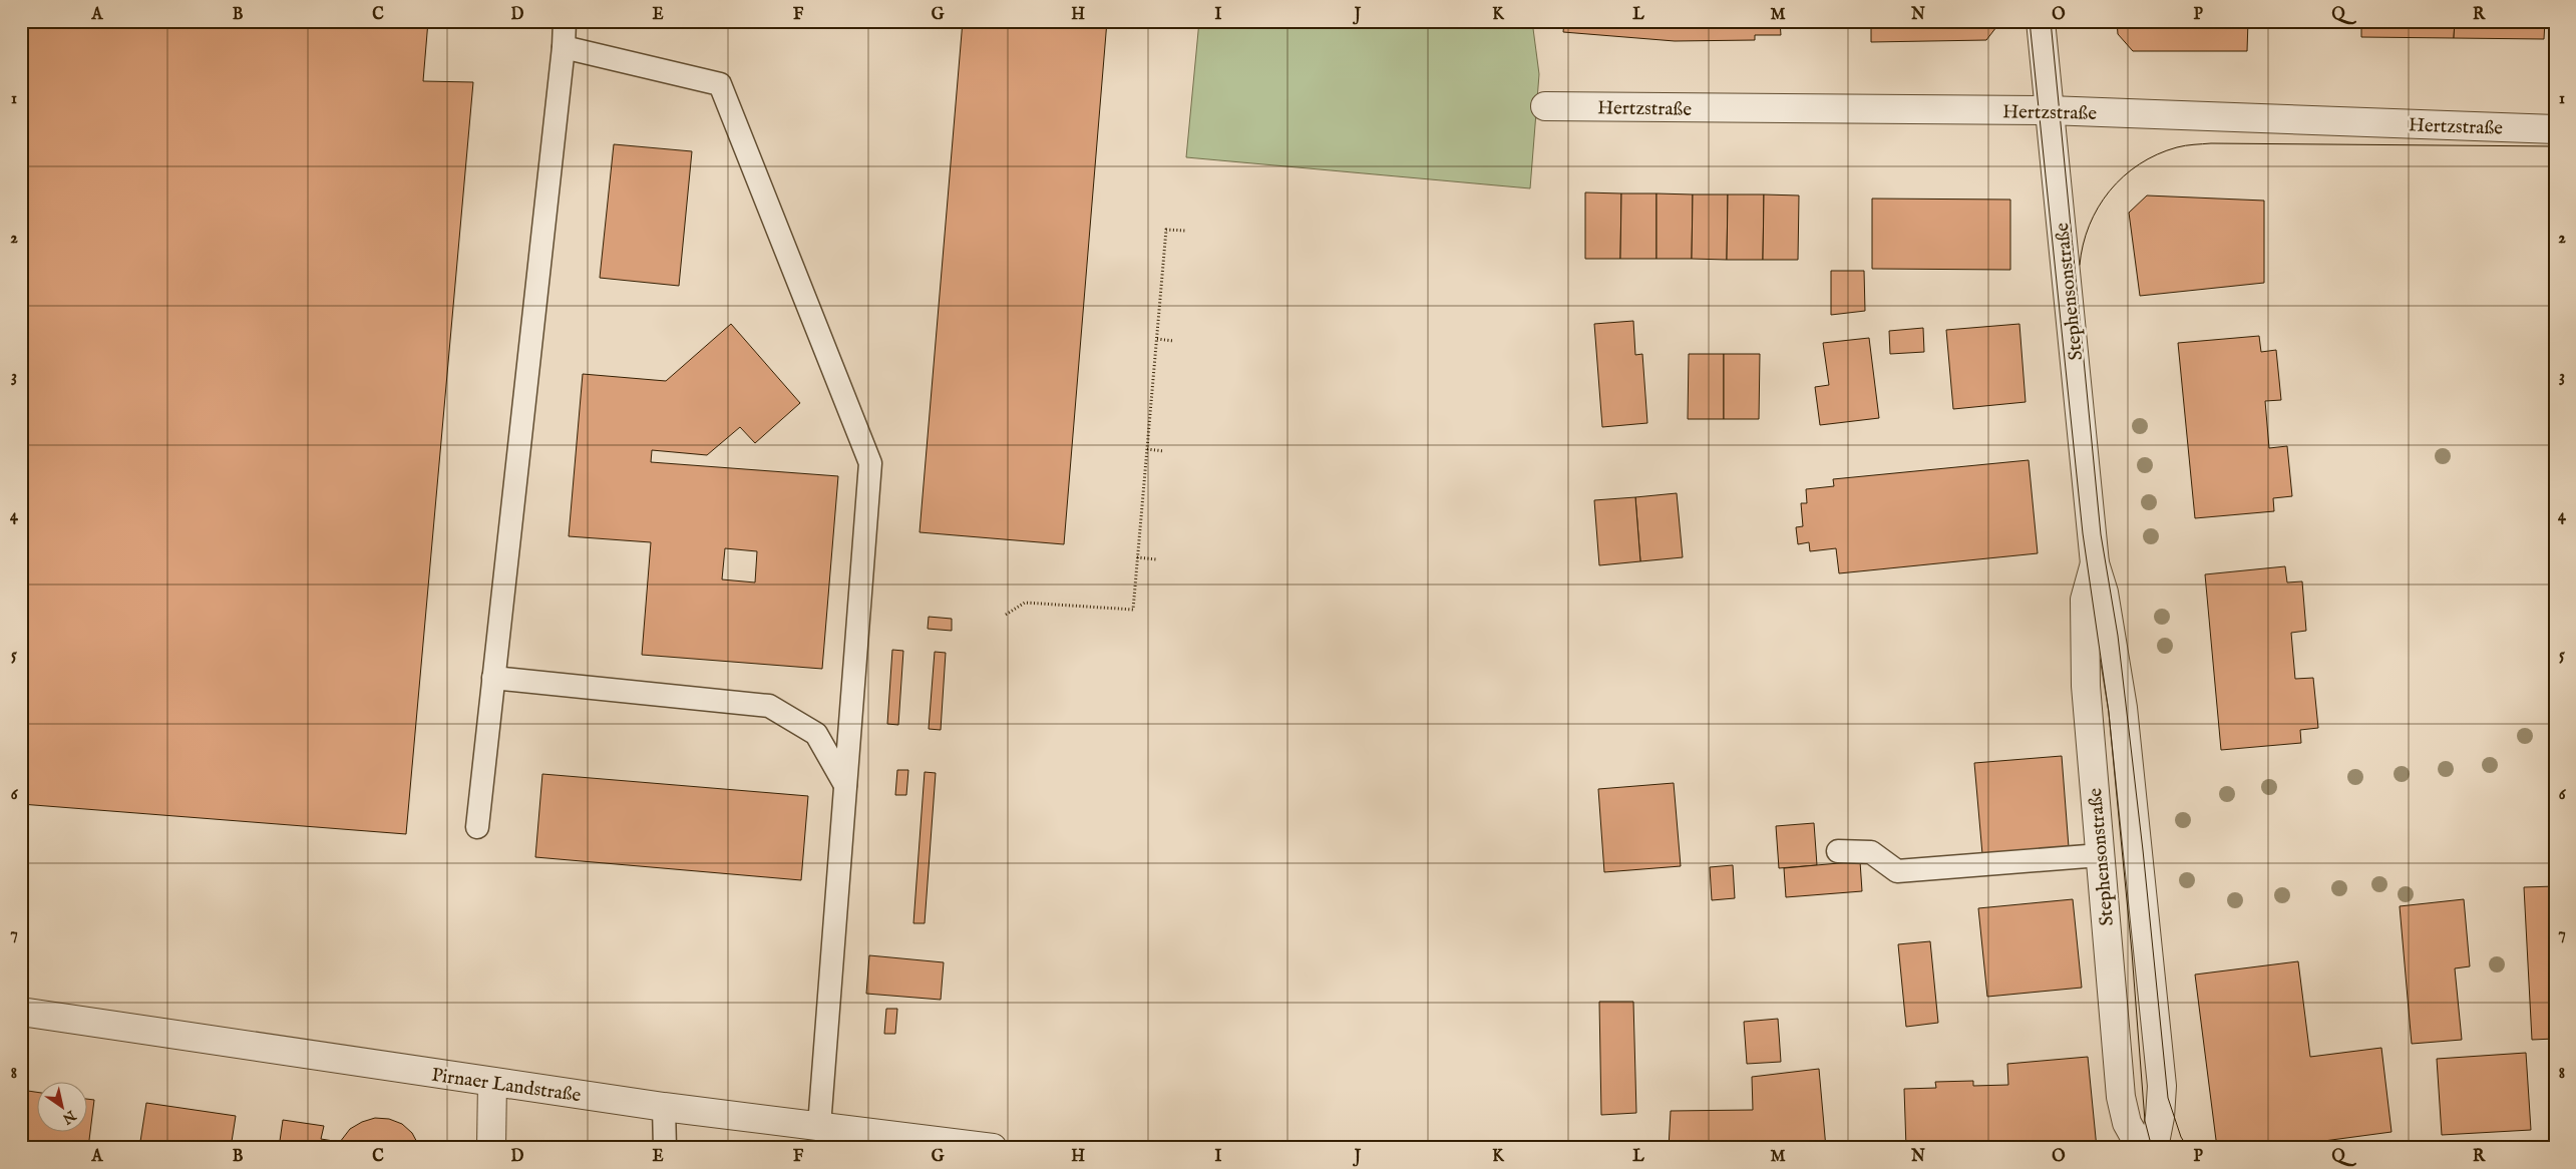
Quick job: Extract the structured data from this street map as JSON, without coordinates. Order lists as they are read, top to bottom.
{
  "streets": {
    "street": ["Hertzstraße", "Stephensonstraße", "Pirnaer Landstraße"]
  },
  "crossings": [
    ["Hertzstraße", "Stephensonstraße"]
  ],
  "north": "bottom right",
  "grid": {
    "columns": [
      "A",
      "B",
      "C",
      "D",
      "E",
      "F",
      "G",
      "H",
      "I",
      "J",
      "K",
      "L",
      "M",
      "N",
      "O",
      "P",
      "Q",
      "R"
    ],
    "rows": [
      "1",
      "2",
      "3",
      "4",
      "5",
      "6",
      "7",
      "8"
    ]
  }
}
